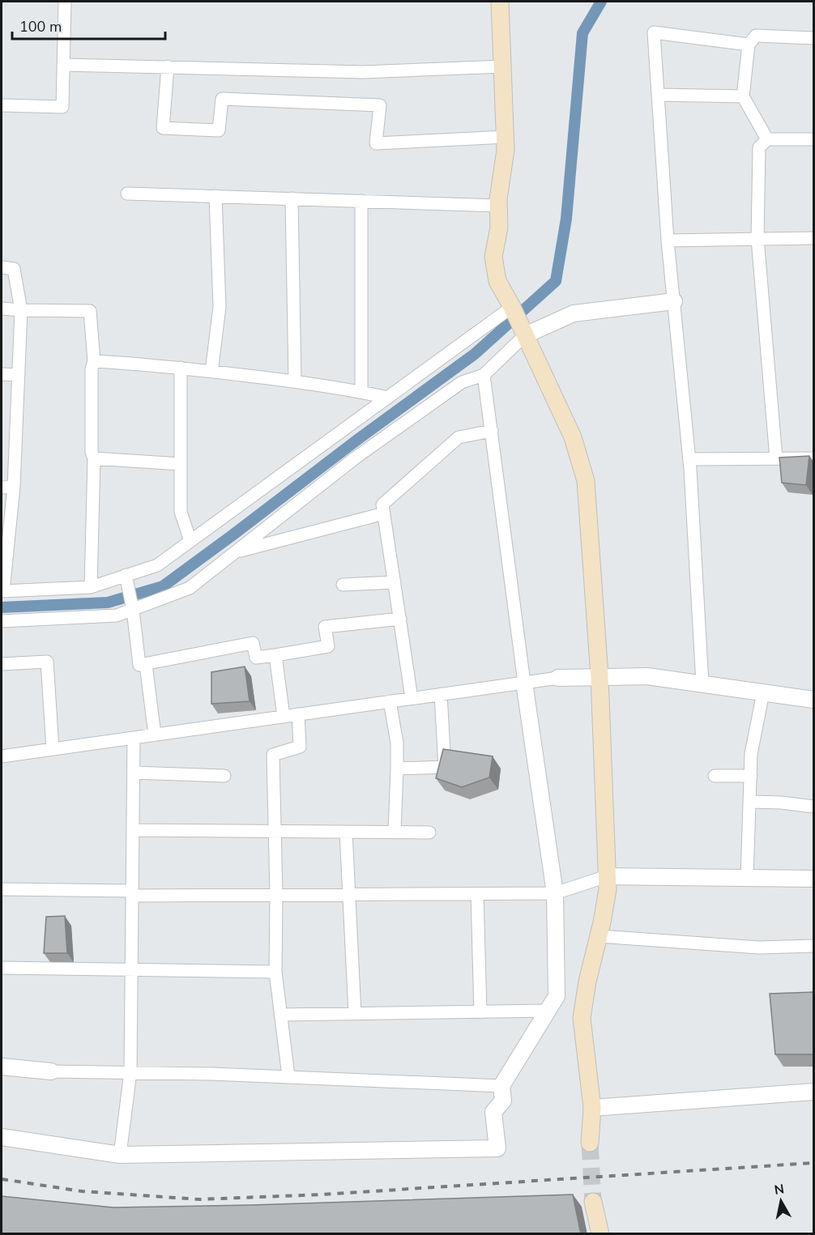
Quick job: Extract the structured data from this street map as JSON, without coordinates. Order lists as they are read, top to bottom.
{
  "scale_bar": "100 m",
  "north": "top"
}
